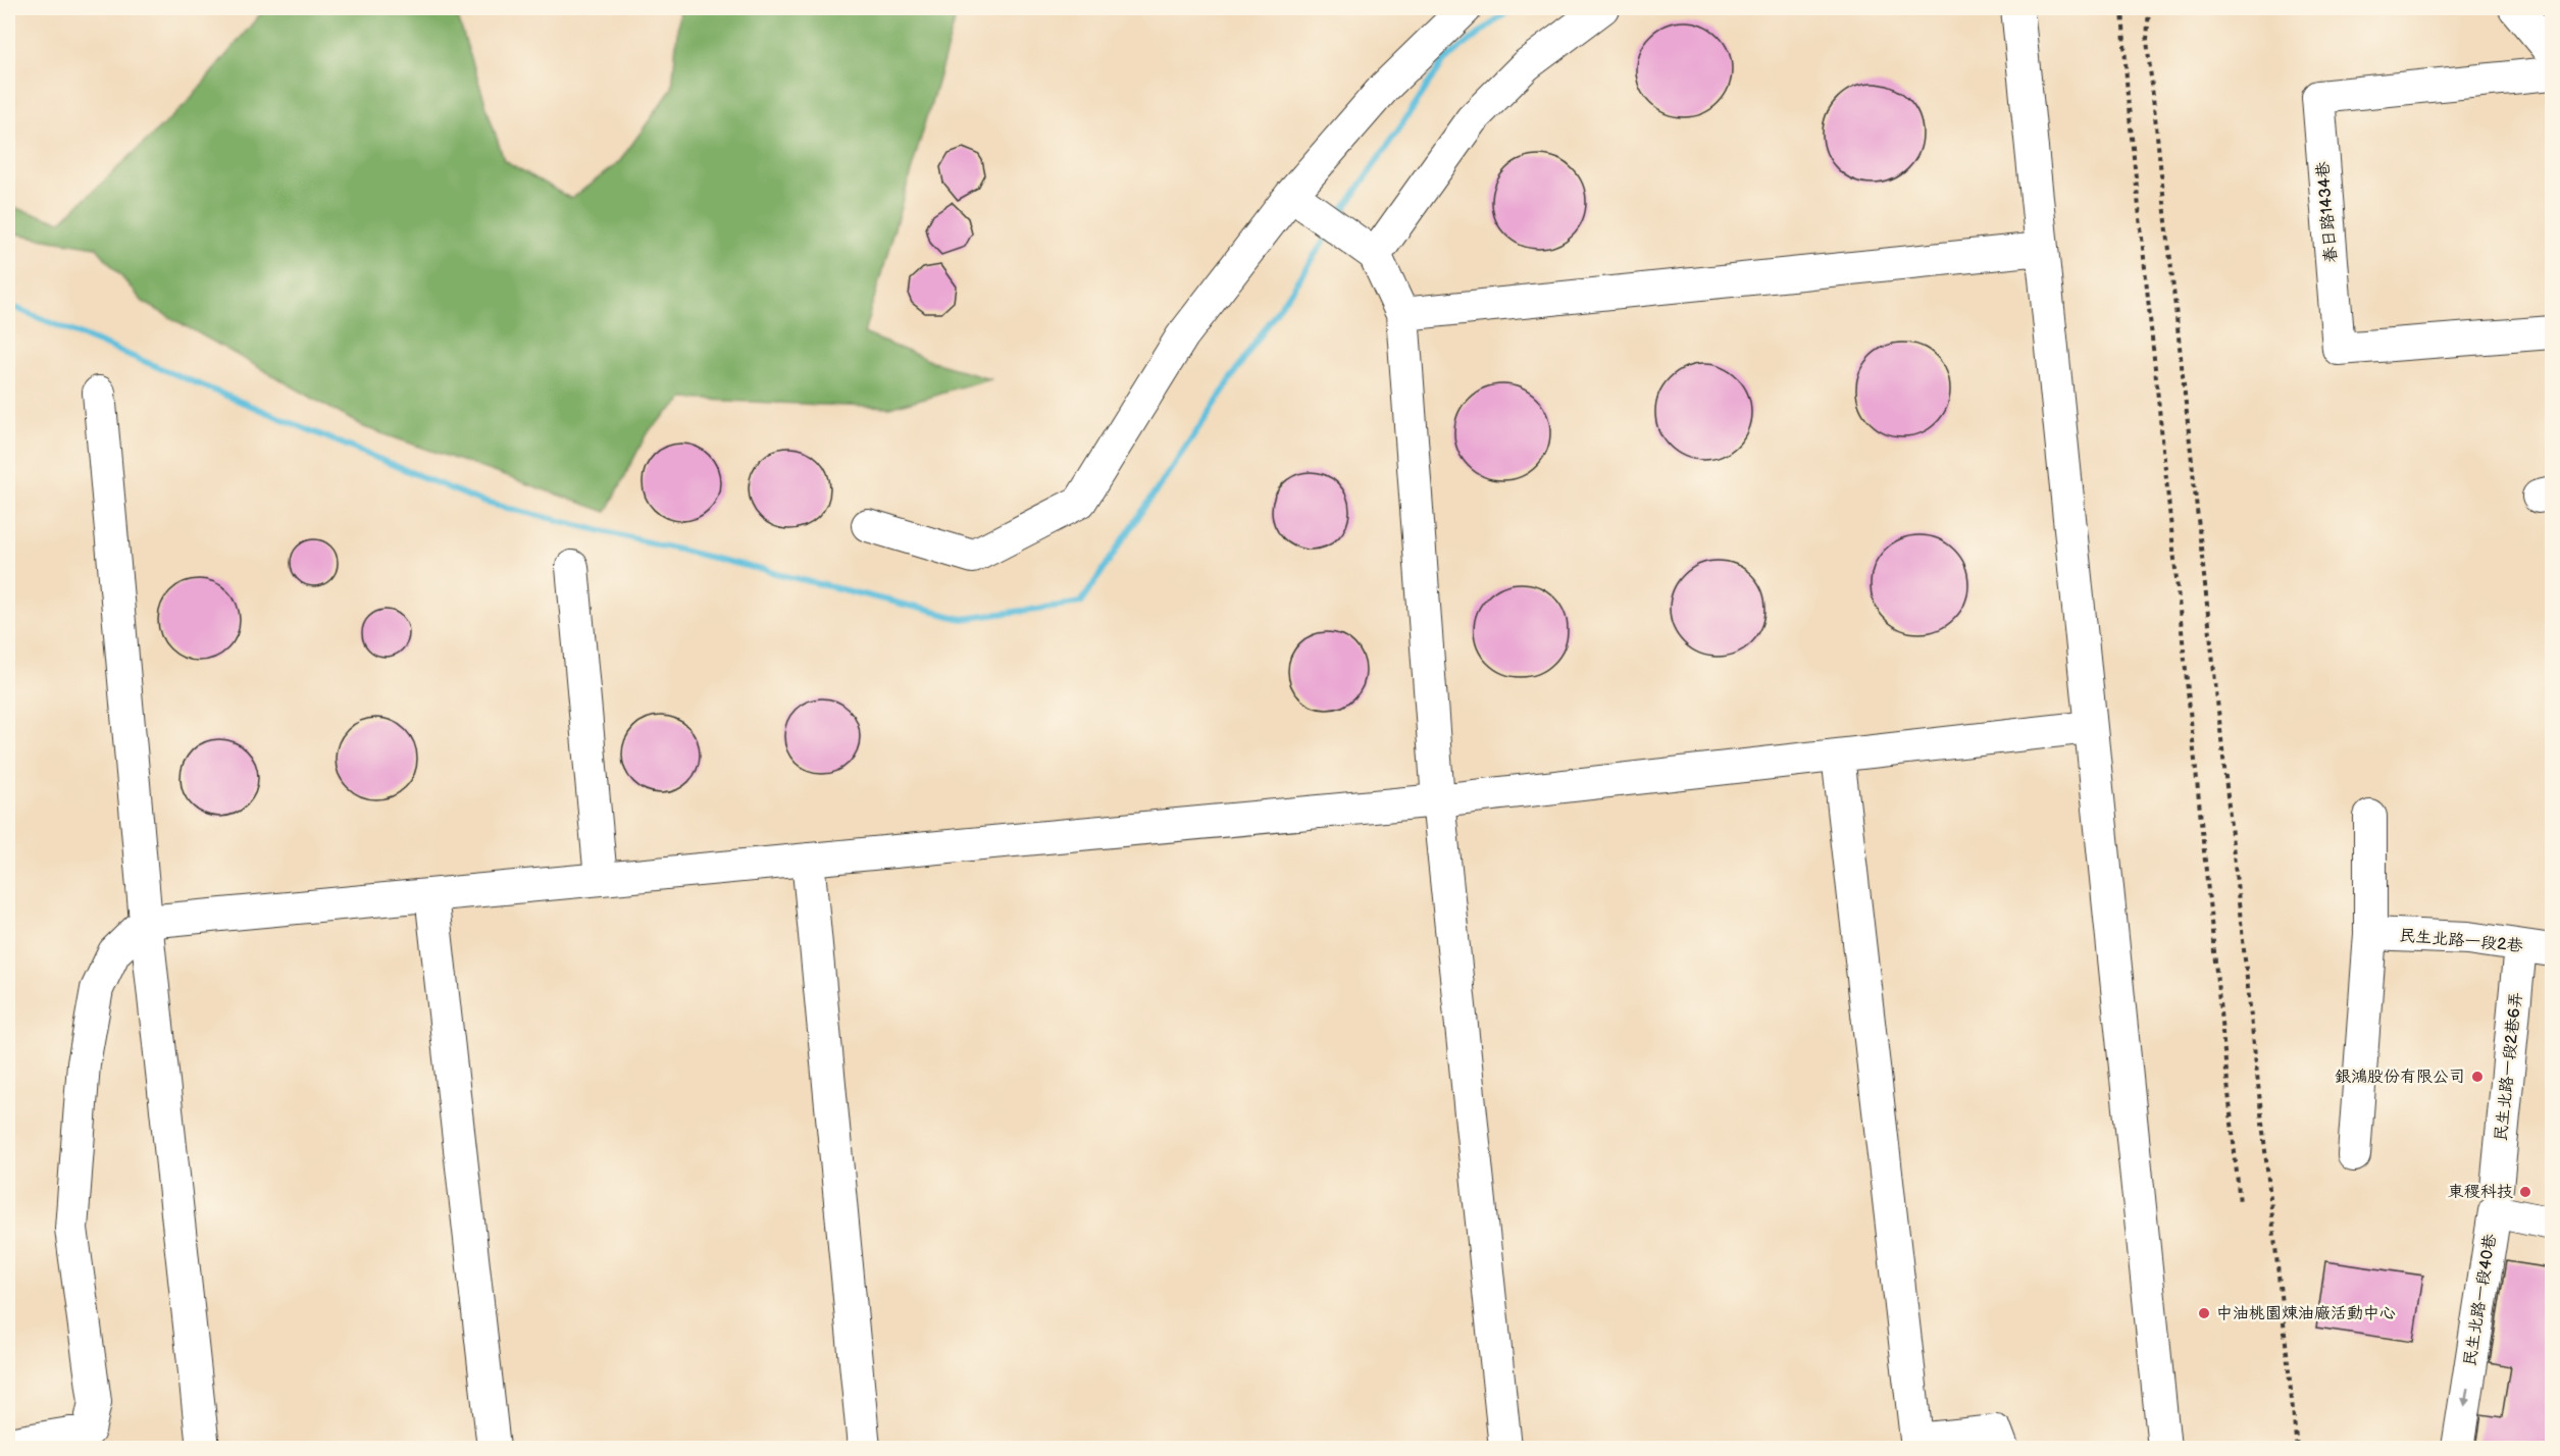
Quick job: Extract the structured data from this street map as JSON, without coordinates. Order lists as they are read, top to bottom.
{
  "streets": {
    "street": [
      "春日路1434巷",
      "民生北路一段2巷",
      "民生北路一段2巷6弄",
      "民生北路一段40巷"
    ]
  },
  "crossings": [
    ["民生北路一段2巷", "民生北路一段2巷6弄"]
  ],
  "places": ["銀鴻股份有限公司", "東稷科技", "中油桃園煉油廠活動中心"]
}
